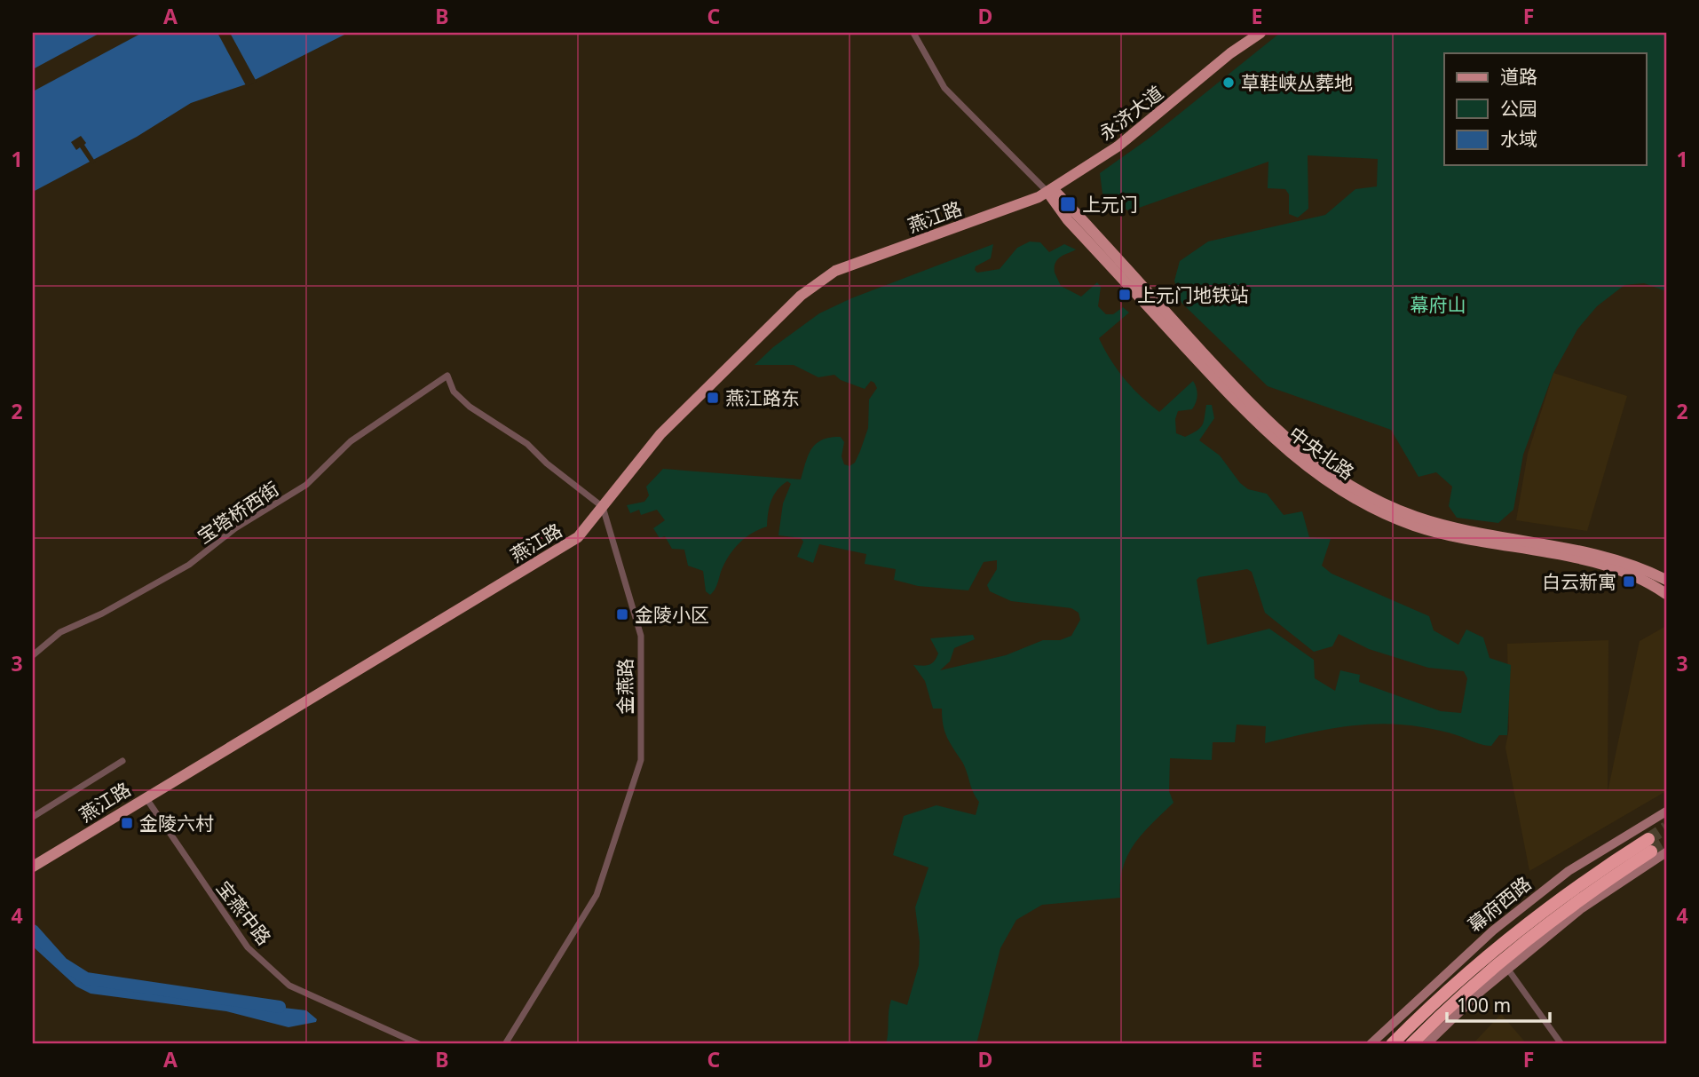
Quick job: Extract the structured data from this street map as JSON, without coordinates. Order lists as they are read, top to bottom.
{
  "streets": {
    "highway": ["幕府西路"],
    "main road": ["永济大道", "燕江路", "中央北路"],
    "street": ["宝塔桥西街", "金燕路", "宝燕中路"]
  },
  "crossings": [
    ["永济大道", "燕江路"],
    ["永济大道", "中央北路"],
    ["燕江路", "中央北路"],
    ["燕江路", "宝塔桥西街"],
    ["燕江路", "金燕路"],
    ["燕江路", "宝燕中路"],
    ["宝塔桥西街", "金燕路"]
  ],
  "parks": ["幕府山"],
  "places": {
    "other": ["草鞋峡丛葬地"],
    "transit": [
      "上元门",
      "上元门地铁站",
      "燕江路东",
      "白云新寓",
      "金陵小区",
      "金陵六村"
    ]
  },
  "legend": ["道路", "公园", "水域"],
  "scale_bar": "100 m",
  "grid": {
    "columns": [
      "A",
      "B",
      "C",
      "D",
      "E",
      "F"
    ],
    "rows": [
      "1",
      "2",
      "3",
      "4"
    ]
  }
}
